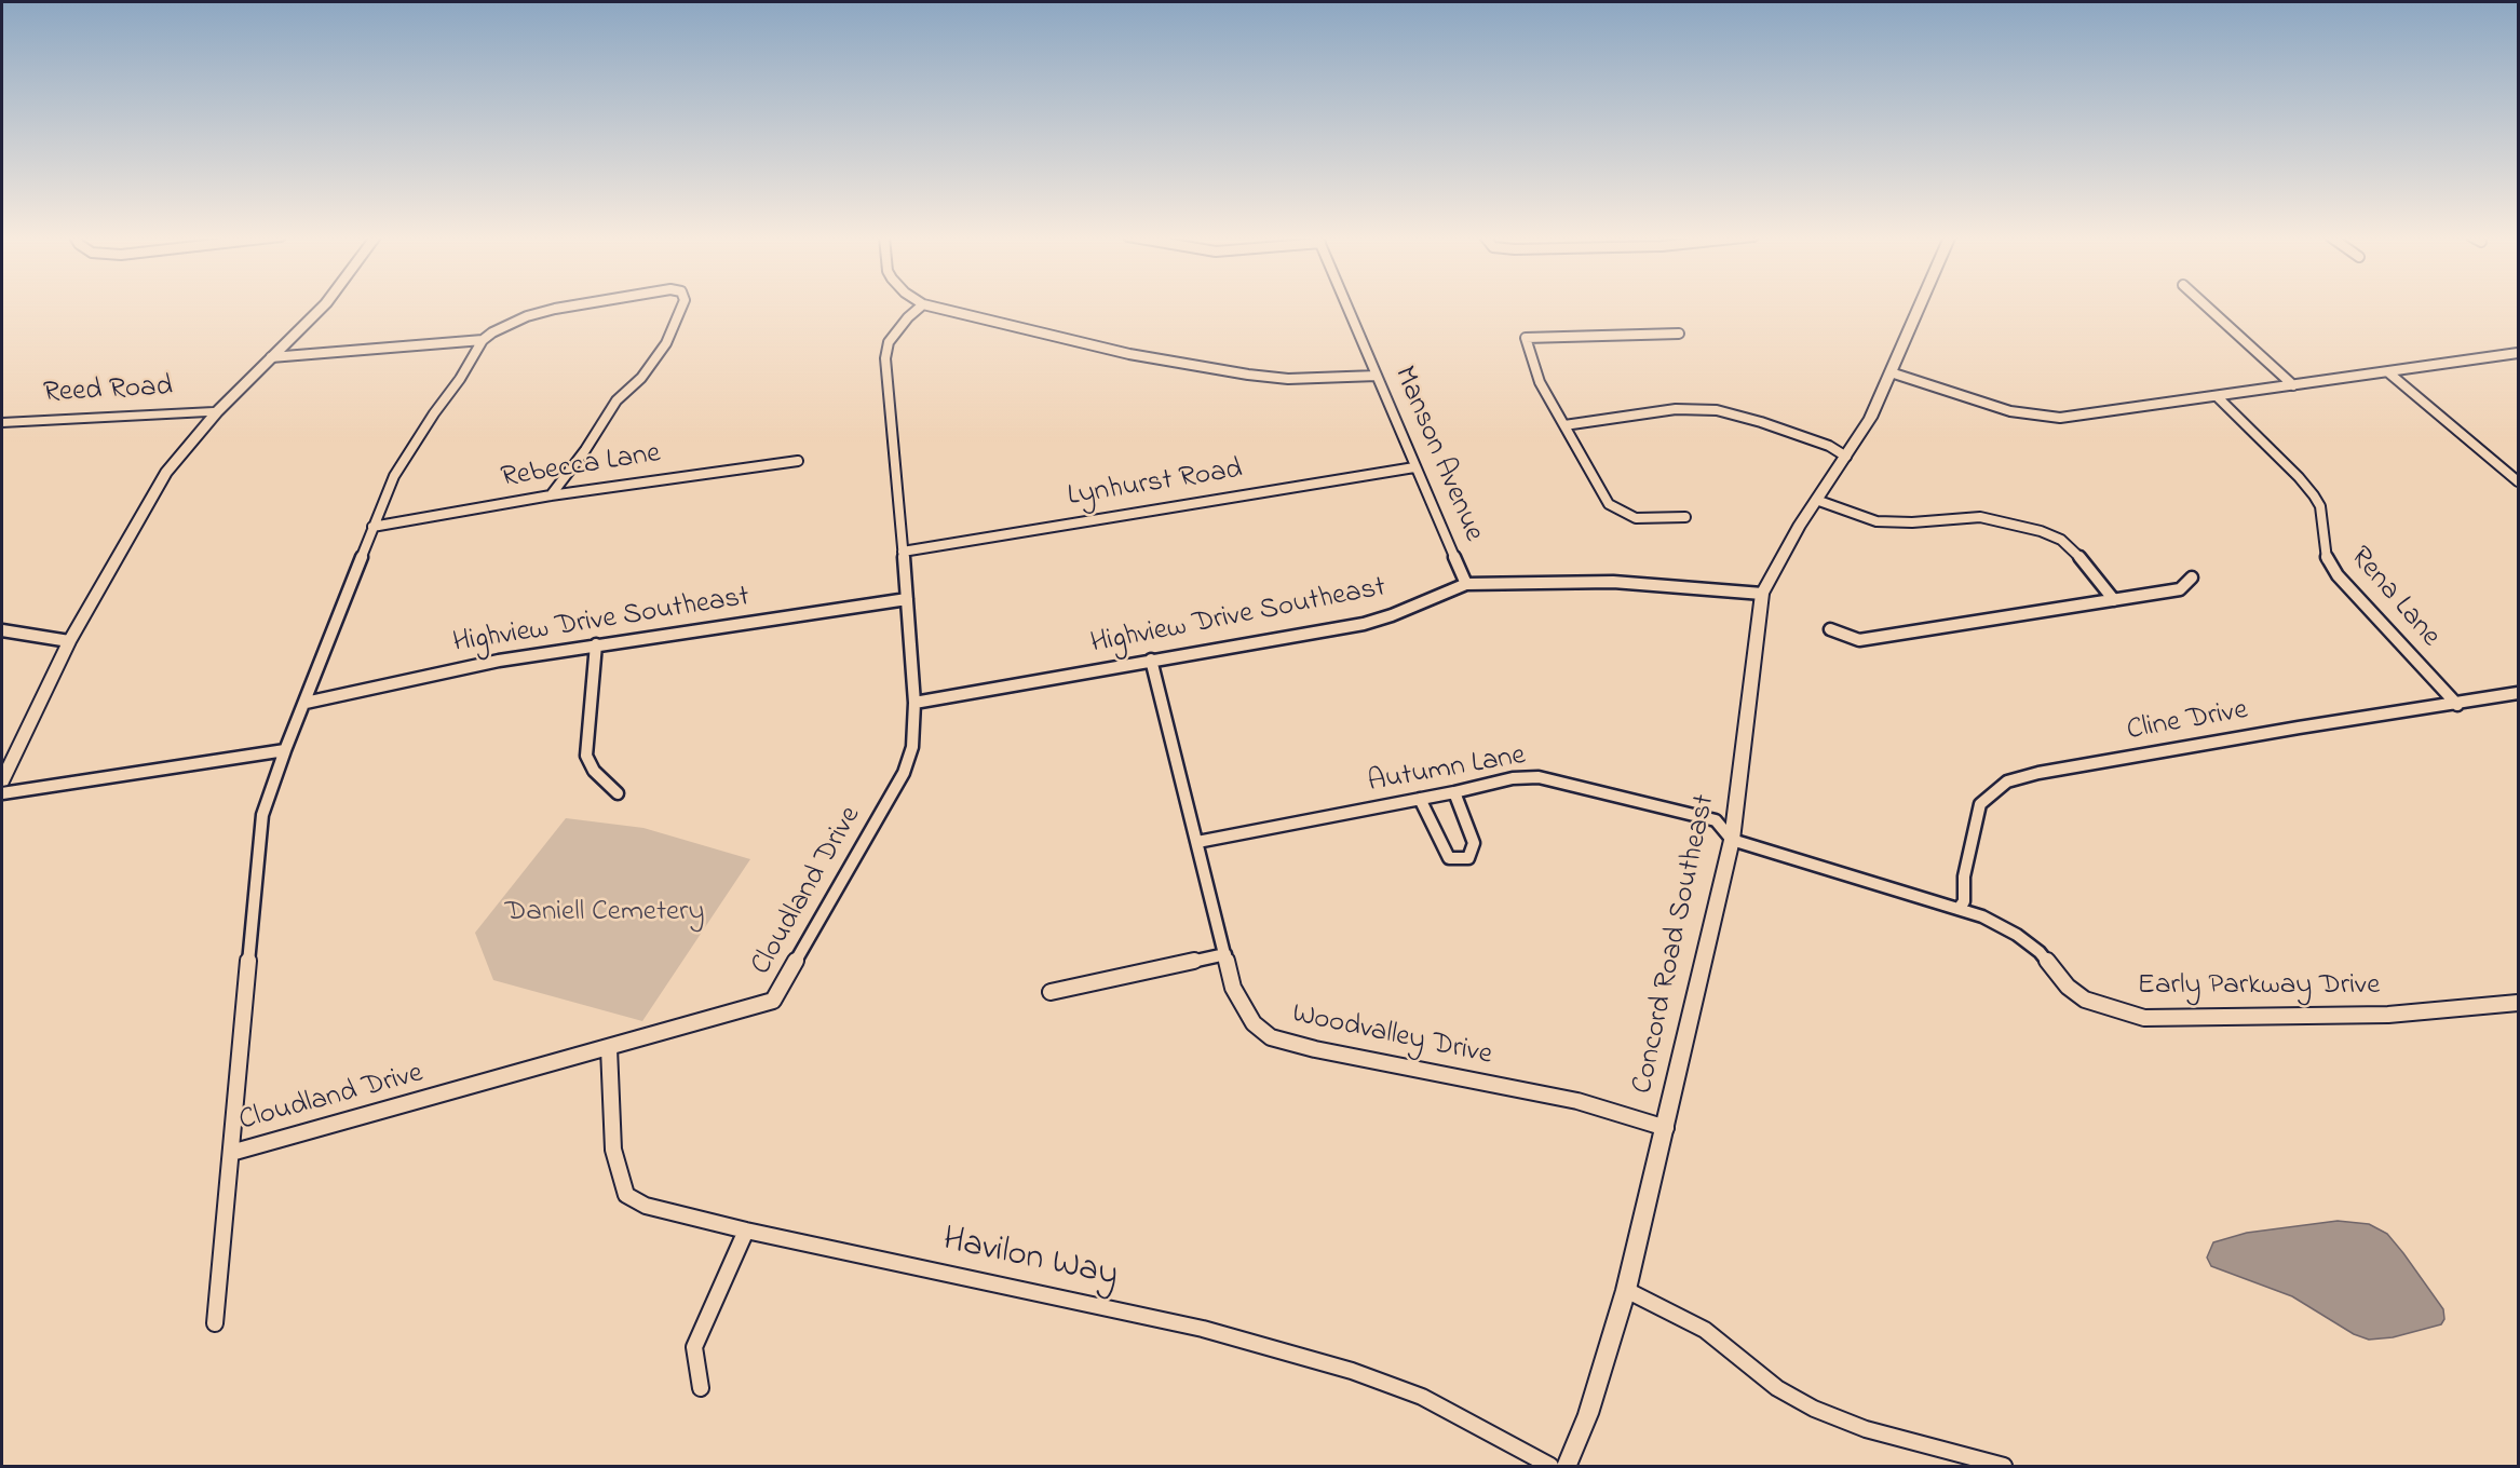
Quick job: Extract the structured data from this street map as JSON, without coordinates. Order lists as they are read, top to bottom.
{
  "streets": {
    "street": [
      "Reed Road",
      "Manson Avenue",
      "Rebecca Lane",
      "Lynhurst Road",
      "Rena Lane",
      "Highview Drive Southeast",
      "Cline Drive",
      "Autumn Lane",
      "Cloudland Drive",
      "Concord Road Southeast",
      "Early Parkway Drive",
      "Woodvalley Drive",
      "Havilon Way"
    ]
  },
  "crossings": [
    ["Manson Avenue", "Lynhurst Road"],
    ["Manson Avenue", "Highview Drive Southeast"],
    ["Lynhurst Road", "Cloudland Drive"],
    ["Rena Lane", "Cline Drive"],
    ["Highview Drive Southeast", "Cloudland Drive"],
    ["Highview Drive Southeast", "Concord Road Southeast"],
    ["Highview Drive Southeast", "Woodvalley Drive"],
    ["Cline Drive", "Early Parkway Drive"],
    ["Autumn Lane", "Concord Road Southeast"],
    ["Autumn Lane", "Early Parkway Drive"],
    ["Autumn Lane", "Woodvalley Drive"],
    ["Cloudland Drive", "Havilon Way"],
    ["Concord Road Southeast", "Early Parkway Drive"],
    ["Concord Road Southeast", "Woodvalley Drive"]
  ],
  "parks": ["Daniell Cemetery"]
}
